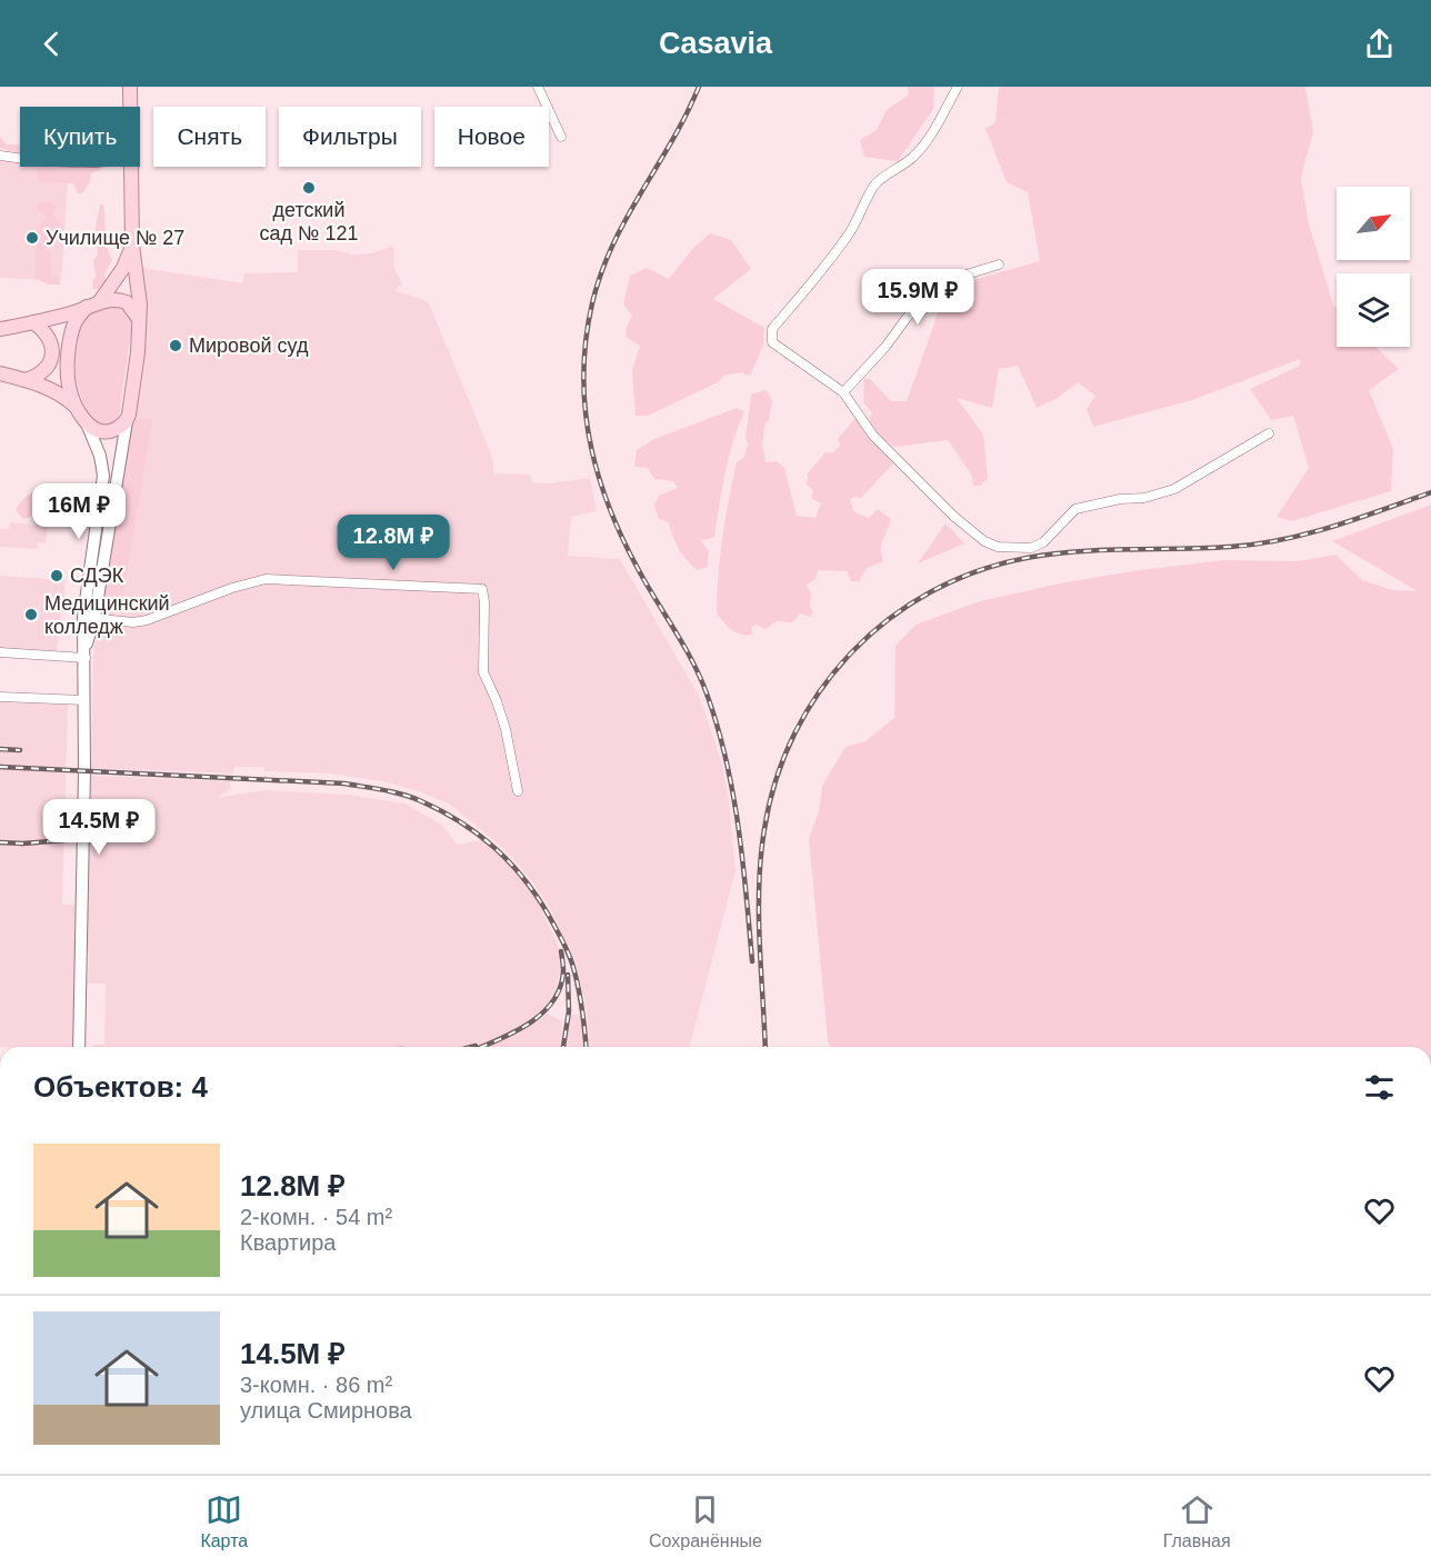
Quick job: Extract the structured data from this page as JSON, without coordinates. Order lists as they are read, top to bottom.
{
  "places": [
    "детский сад № 121",
    "Училище № 27",
    "Мировой суд",
    "СДЭК",
    "Медицинский колледж"
  ],
  "north": "top right",
  "page": {
    "header": "Casavia",
    "chip": [
      "Купить",
      "Снять",
      "Фильтры",
      "Новое"
    ],
    "price": [
      "15.9M ₽",
      "16M ₽",
      "12.8M ₽",
      "14.5M ₽"
    ],
    "heading": "Объектов: 4",
    "list": [
      {
        "name": "12.8M ₽",
        "note": "2-комн. · 54 m² · Квартира"
      },
      {
        "name": "14.5M ₽",
        "note": "3-комн. · 86 m² · улица Смирнова"
      }
    ],
    "tabs": ["Карта", "Сохранённые", "Главная"]
  }
}
